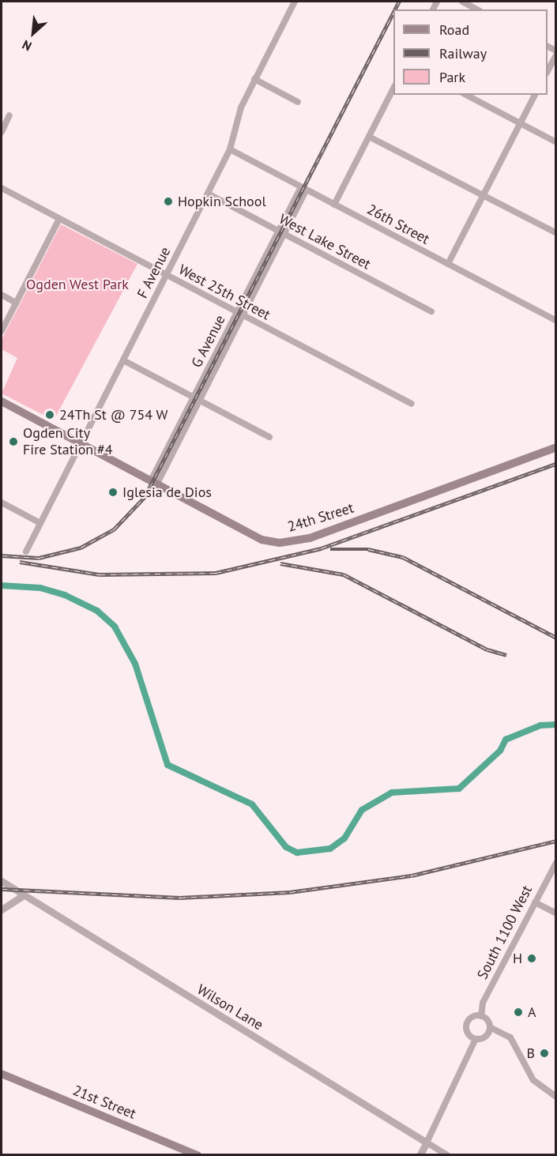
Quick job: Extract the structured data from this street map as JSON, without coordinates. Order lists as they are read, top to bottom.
{
  "streets": {
    "main road": ["24th Street", "21st Street"],
    "street": [
      "26th Street",
      "West Lake Street",
      "F Avenue",
      "West 25th Street",
      "G Avenue",
      "South 1100 West",
      "Wilson Lane"
    ]
  },
  "crossings": [
    ["26th Street", "F Avenue"],
    ["26th Street", "G Avenue"],
    ["West Lake Street", "F Avenue"],
    ["West Lake Street", "G Avenue"],
    ["F Avenue", "West 25th Street"],
    ["F Avenue", "24th Street"],
    ["West 25th Street", "G Avenue"],
    ["G Avenue", "24th Street"]
  ],
  "parks": ["Ogden West Park"],
  "places": [
    "Hopkin School",
    "24Th St @ 754 W",
    "Ogden City Fire Station #4",
    "Iglesia de Dios",
    "H",
    "A",
    "B"
  ],
  "legend": ["Road", "Railway", "Park"],
  "north": "bottom left"
}
